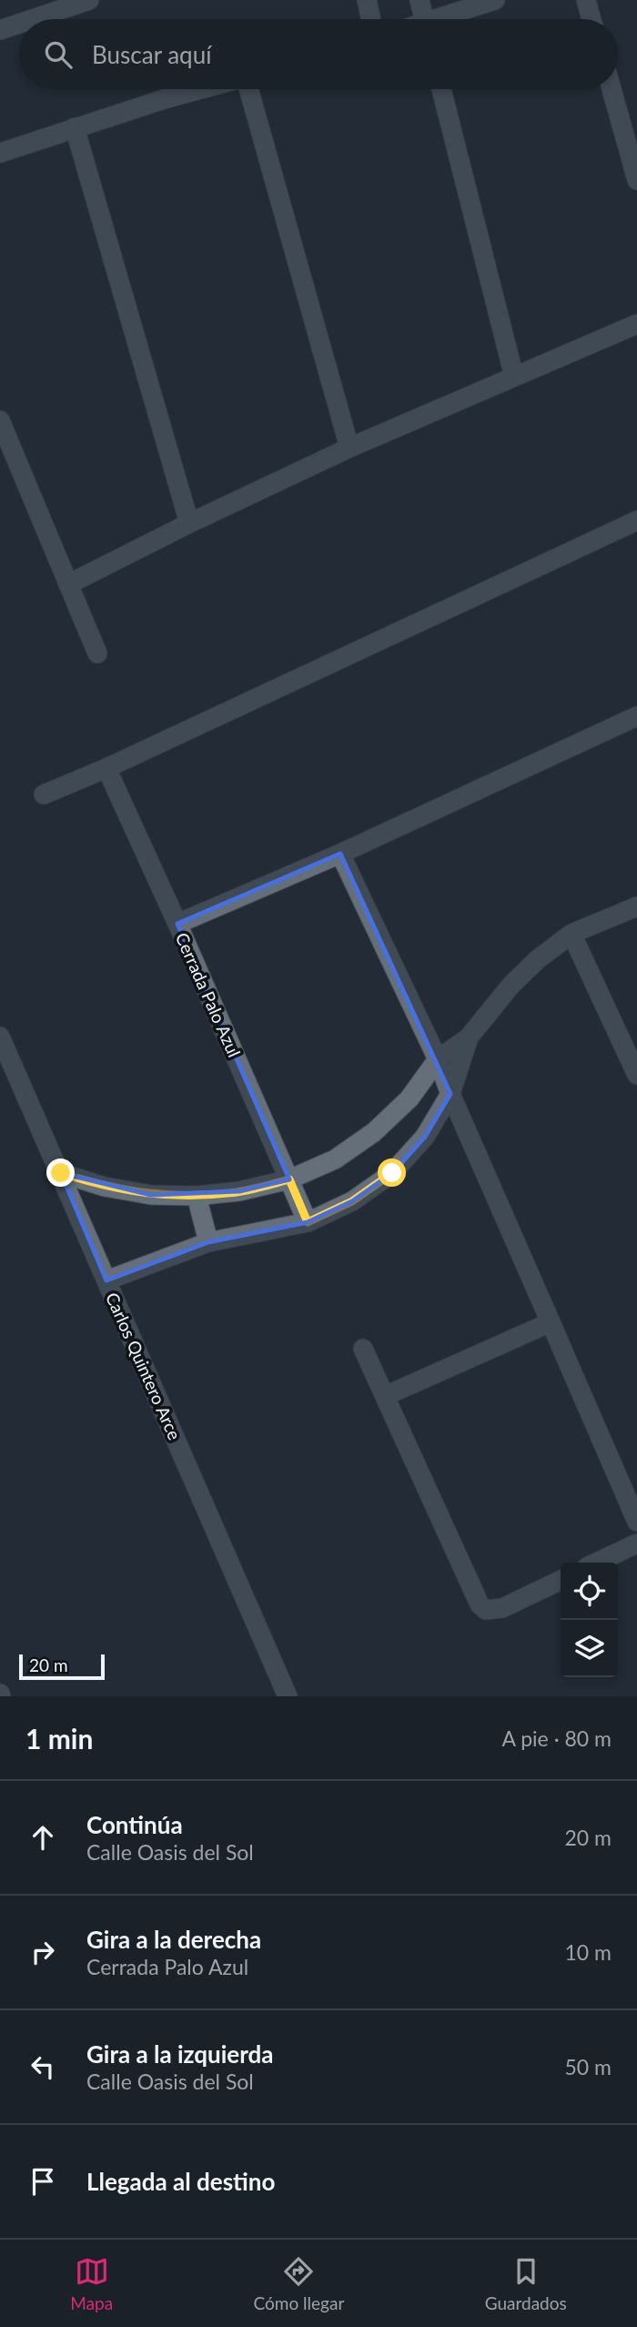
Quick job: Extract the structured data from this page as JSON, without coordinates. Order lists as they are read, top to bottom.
{
  "streets": {
    "street": ["Cerrada Palo Azul", "Carlos Quintero Arce"]
  },
  "scale_bar": "20 m",
  "page": {
    "search": "Buscar aquí",
    "scale": "20 m",
    "heading": ["1 min", "A pie · 80 m"],
    "list": [
      ["Continúa", "Calle Oasis del Sol", "20 m"],
      ["Gira a la derecha", "Cerrada Palo Azul", "10 m"],
      ["Gira a la izquierda", "Calle Oasis del Sol", "50 m"],
      "Llegada al destino"
    ],
    "nav": ["Mapa", "Cómo llegar", "Guardados"]
  }
}
